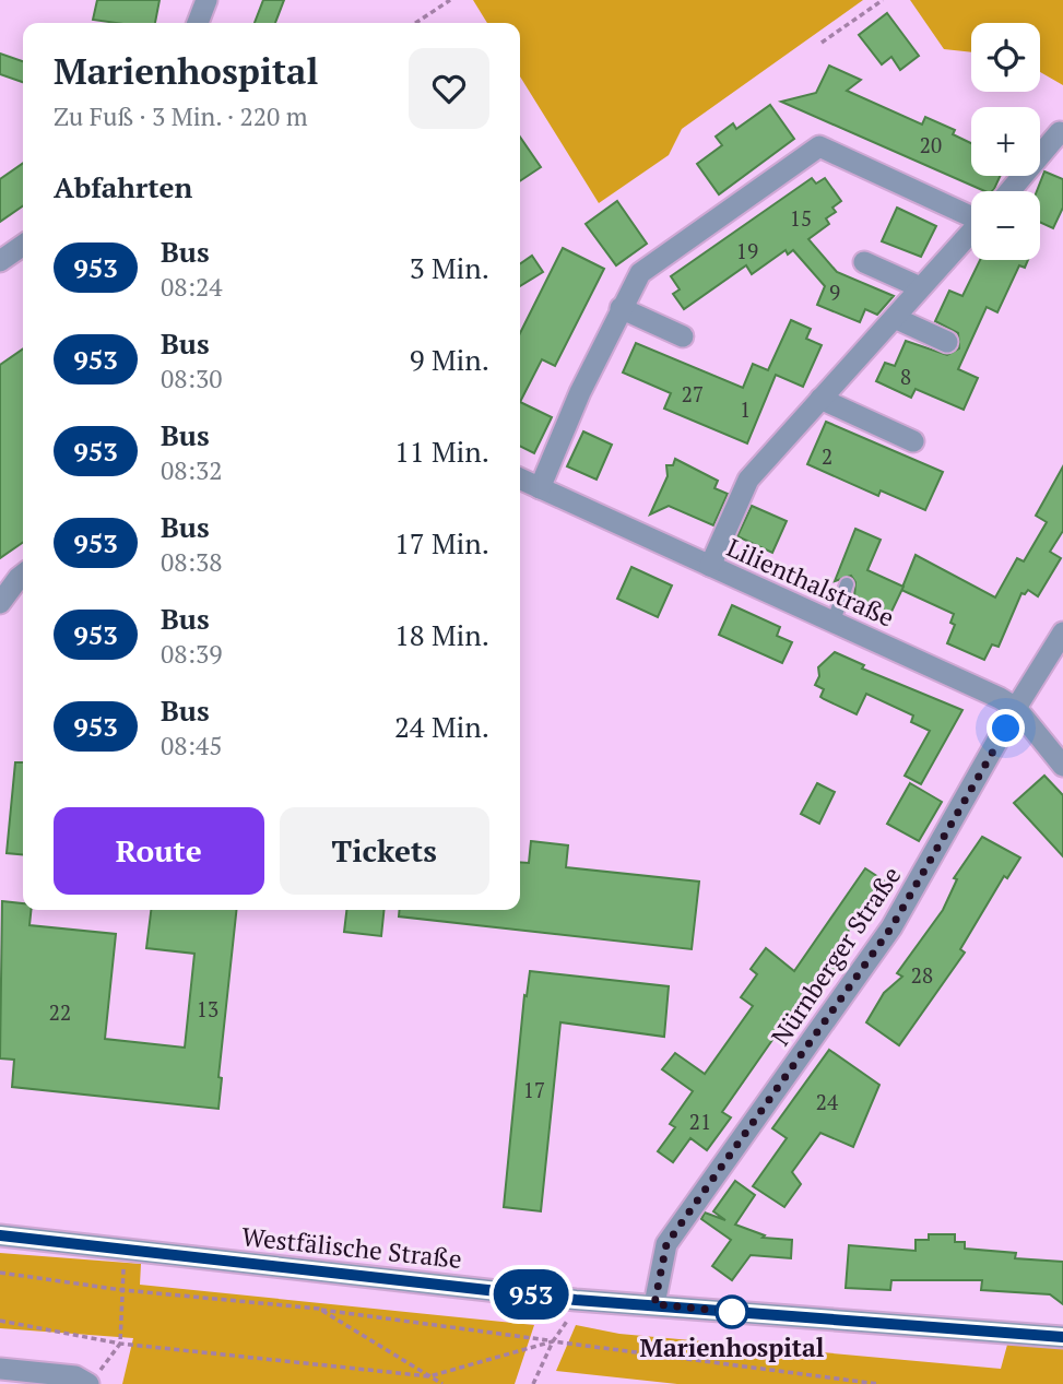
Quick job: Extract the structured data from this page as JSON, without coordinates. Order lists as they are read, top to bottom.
{
  "streets": {
    "street": ["Lilienthalstraße", "Nürnberger Straße", "Westfälische Straße"]
  },
  "crossings": [
    ["Lilienthalstraße", "Nürnberger Straße"],
    ["Nürnberger Straße", "Westfälische Straße"]
  ],
  "places": ["Marienhospital"],
  "lines": ["bus line 953"],
  "house_numbers": [
    "20",
    "15",
    "19",
    "9",
    "8",
    "27",
    "1",
    "2",
    "28",
    "13",
    "22",
    "17",
    "24",
    "21"
  ],
  "page": {
    "on_map": "953",
    "map_buttons": ["+", "−"],
    "heading": [
      ["Marienhospital", "Zu Fuß · 3 Min. · 220 m"],
      "Abfahrten"
    ],
    "list": [
      {
        "mark": "953",
        "name": "Bus",
        "note": "08:24",
        "value": "3 Min."
      },
      {
        "mark": "953",
        "name": "Bus",
        "note": "08:30",
        "value": "9 Min."
      },
      {
        "mark": "953",
        "name": "Bus",
        "note": "08:32",
        "value": "11 Min."
      },
      {
        "mark": "953",
        "name": "Bus",
        "note": "08:38",
        "value": "17 Min."
      },
      {
        "mark": "953",
        "name": "Bus",
        "note": "08:39",
        "value": "18 Min."
      },
      {
        "mark": "953",
        "name": "Bus",
        "note": "08:45",
        "value": "24 Min."
      }
    ],
    "buttons": ["Route", "Tickets"]
  }
}
